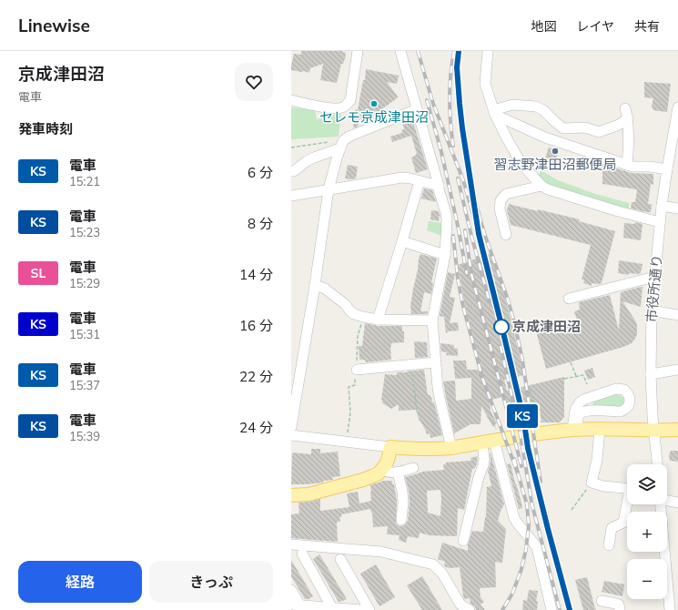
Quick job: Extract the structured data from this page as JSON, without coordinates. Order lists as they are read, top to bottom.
{
  "streets": {
    "street": ["市役所通り"]
  },
  "places": ["セレモ京成津田沼", "習志野津田沼郵便局", "京成津田沼"],
  "page": {
    "header": "Linewise",
    "nav": ["地図", "レイヤ", "共有"],
    "heading": [
      ["京成津田沼", "電車"],
      "発車時刻"
    ],
    "on_map": "KS",
    "list": [
      {
        "mark": "KS",
        "name": "電車",
        "note": "15:21",
        "value": "6 分"
      },
      {
        "mark": "KS",
        "name": "電車",
        "note": "15:23",
        "value": "8 分"
      },
      {
        "mark": "SL",
        "name": "電車",
        "note": "15:29",
        "value": "14 分"
      },
      {
        "mark": "KS",
        "name": "電車",
        "note": "15:31",
        "value": "16 分"
      },
      {
        "mark": "KS",
        "name": "電車",
        "note": "15:37",
        "value": "22 分"
      },
      {
        "mark": "KS",
        "name": "電車",
        "note": "15:39",
        "value": "24 分"
      }
    ],
    "map_buttons": ["+", "−"],
    "buttons": ["経路", "きっぷ"]
  }
}
